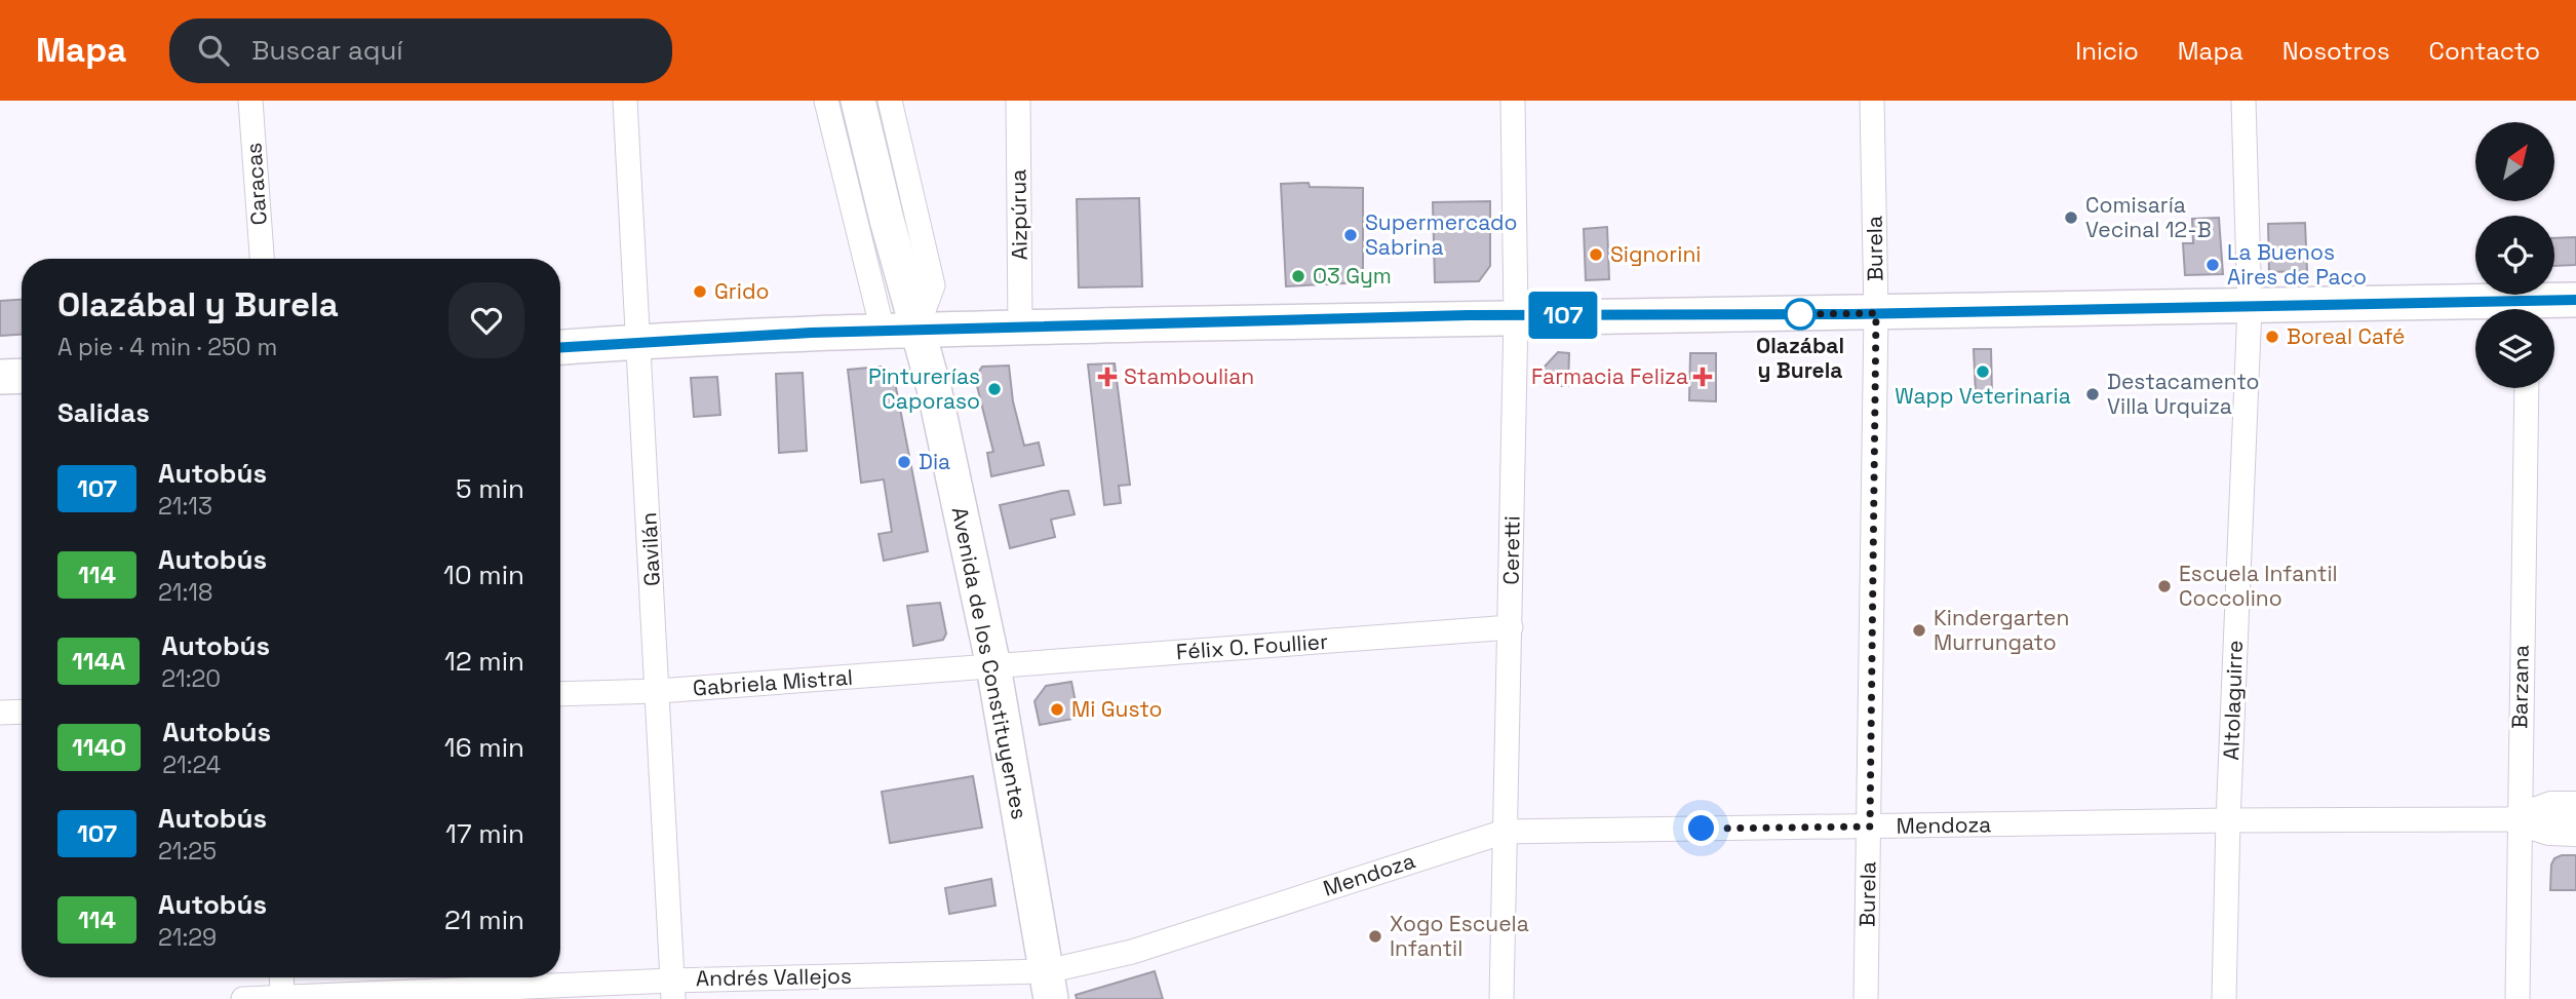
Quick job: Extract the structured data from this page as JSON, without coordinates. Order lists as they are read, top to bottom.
{
  "streets": {
    "main road": ["Avenida de los Constituyentes"],
    "street": [
      "Caracas",
      "Aizpúrua",
      "Burela",
      "Gavilán",
      "Ceretti",
      "Félix O. Foullier",
      "Gabriela Mistral",
      "Barzana",
      "Altolaguirre",
      "Mendoza",
      "Andrés Vallejos"
    ]
  },
  "crossings": [
    ["Burela", "Mendoza"],
    ["Gavilán", "Gabriela Mistral"],
    ["Gavilán", "Andrés Vallejos"],
    ["Ceretti", "Félix O. Foullier"],
    ["Ceretti", "Mendoza"],
    ["Félix O. Foullier", "Avenida de los Constituyentes"],
    ["Félix O. Foullier", "Gabriela Mistral"],
    ["Avenida de los Constituyentes", "Gabriela Mistral"],
    ["Avenida de los Constituyentes", "Mendoza"],
    ["Avenida de los Constituyentes", "Andrés Vallejos"],
    ["Barzana", "Mendoza"],
    ["Altolaguirre", "Mendoza"],
    ["Mendoza", "Andrés Vallejos"]
  ],
  "places": {
    "other": [
      "Comisaría Vecinal 12-B",
      "Supermercado Sabrina",
      "Signorini",
      "La Buenos Aires de Paco",
      "O3 Gym",
      "Grido",
      "Olazábal y Burela",
      "Boreal Café",
      "Wapp Veterinaria",
      "Pinturerías Caporaso",
      "Destacamento Villa Urquiza",
      "Dia",
      "Escuela Infantil Coccolino",
      "Kindergarten Murrungato",
      "Mi Gusto",
      "Xogo Escuela Infantil"
    ],
    "health": ["Stamboulian", "Farmacia Feliza"]
  },
  "lines": ["bus line 107"],
  "north": "top right",
  "page": {
    "header": "Mapa",
    "search": "Buscar aquí",
    "nav": [
      "Inicio",
      "Mapa",
      "Nosotros",
      "Contacto"
    ],
    "on_map": "107",
    "heading": [
      ["Olazábal y Burela", "A pie · 4 min · 250 m"],
      "Salidas"
    ],
    "list": [
      {
        "mark": "107",
        "name": "Autobús",
        "note": "21:13",
        "value": "5 min"
      },
      {
        "mark": "114",
        "name": "Autobús",
        "note": "21:18",
        "value": "10 min"
      },
      {
        "mark": "114A",
        "name": "Autobús",
        "note": "21:20",
        "value": "12 min"
      },
      {
        "mark": "114O",
        "name": "Autobús",
        "note": "21:24",
        "value": "16 min"
      },
      {
        "mark": "107",
        "name": "Autobús",
        "note": "21:25",
        "value": "17 min"
      },
      {
        "mark": "114",
        "name": "Autobús",
        "note": "21:29",
        "value": "21 min"
      }
    ]
  }
}
